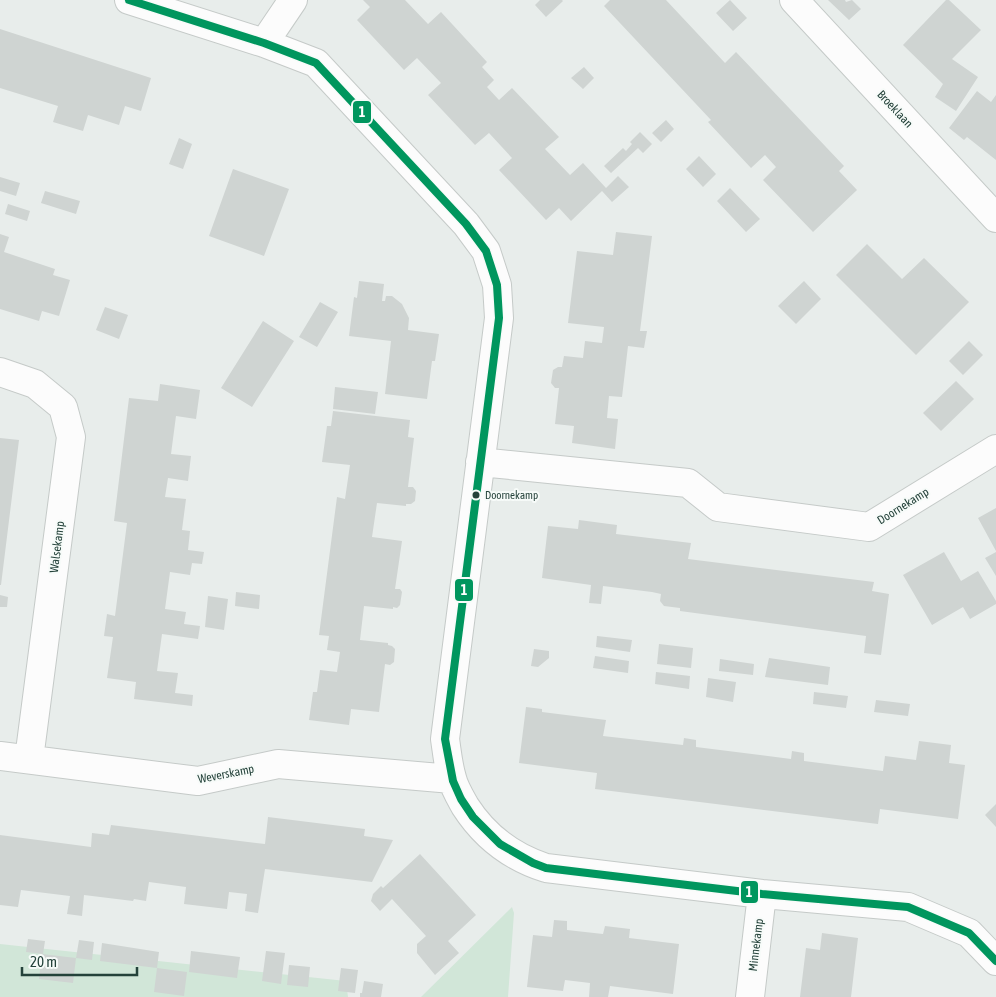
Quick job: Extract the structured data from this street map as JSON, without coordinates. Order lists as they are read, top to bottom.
{
  "streets": {
    "street": [
      "Broeklaan",
      "Doornekamp",
      "Walsekamp",
      "Weverskamp",
      "Minnekamp"
    ]
  },
  "crossings": [
    ["Walsekamp", "Weverskamp"]
  ],
  "places": ["Doornekamp"],
  "lines": ["transit line 1"],
  "scale_bar": "20 m"
}
